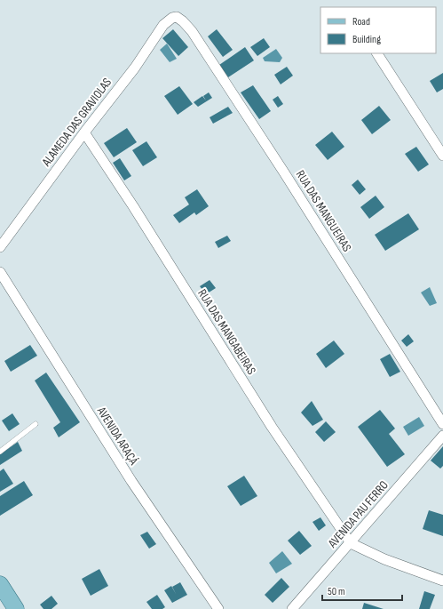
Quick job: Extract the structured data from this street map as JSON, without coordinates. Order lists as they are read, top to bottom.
{
  "streets": {
    "street": [
      "ALAMEDA DAS GRAVIOLAS",
      "RUA DAS MANGUEIRAS",
      "RUA DAS MANGABEIRAS",
      "AVENIDA ARAÇÁ",
      "AVENIDA PAU FERRO"
    ]
  },
  "crossings": [
    ["ALAMEDA DAS GRAVIOLAS", "RUA DAS MANGUEIRAS"],
    ["ALAMEDA DAS GRAVIOLAS", "RUA DAS MANGABEIRAS"],
    ["RUA DAS MANGABEIRAS", "AVENIDA PAU FERRO"]
  ],
  "legend": ["Road", "Building"],
  "scale_bar": "50 m"
}
